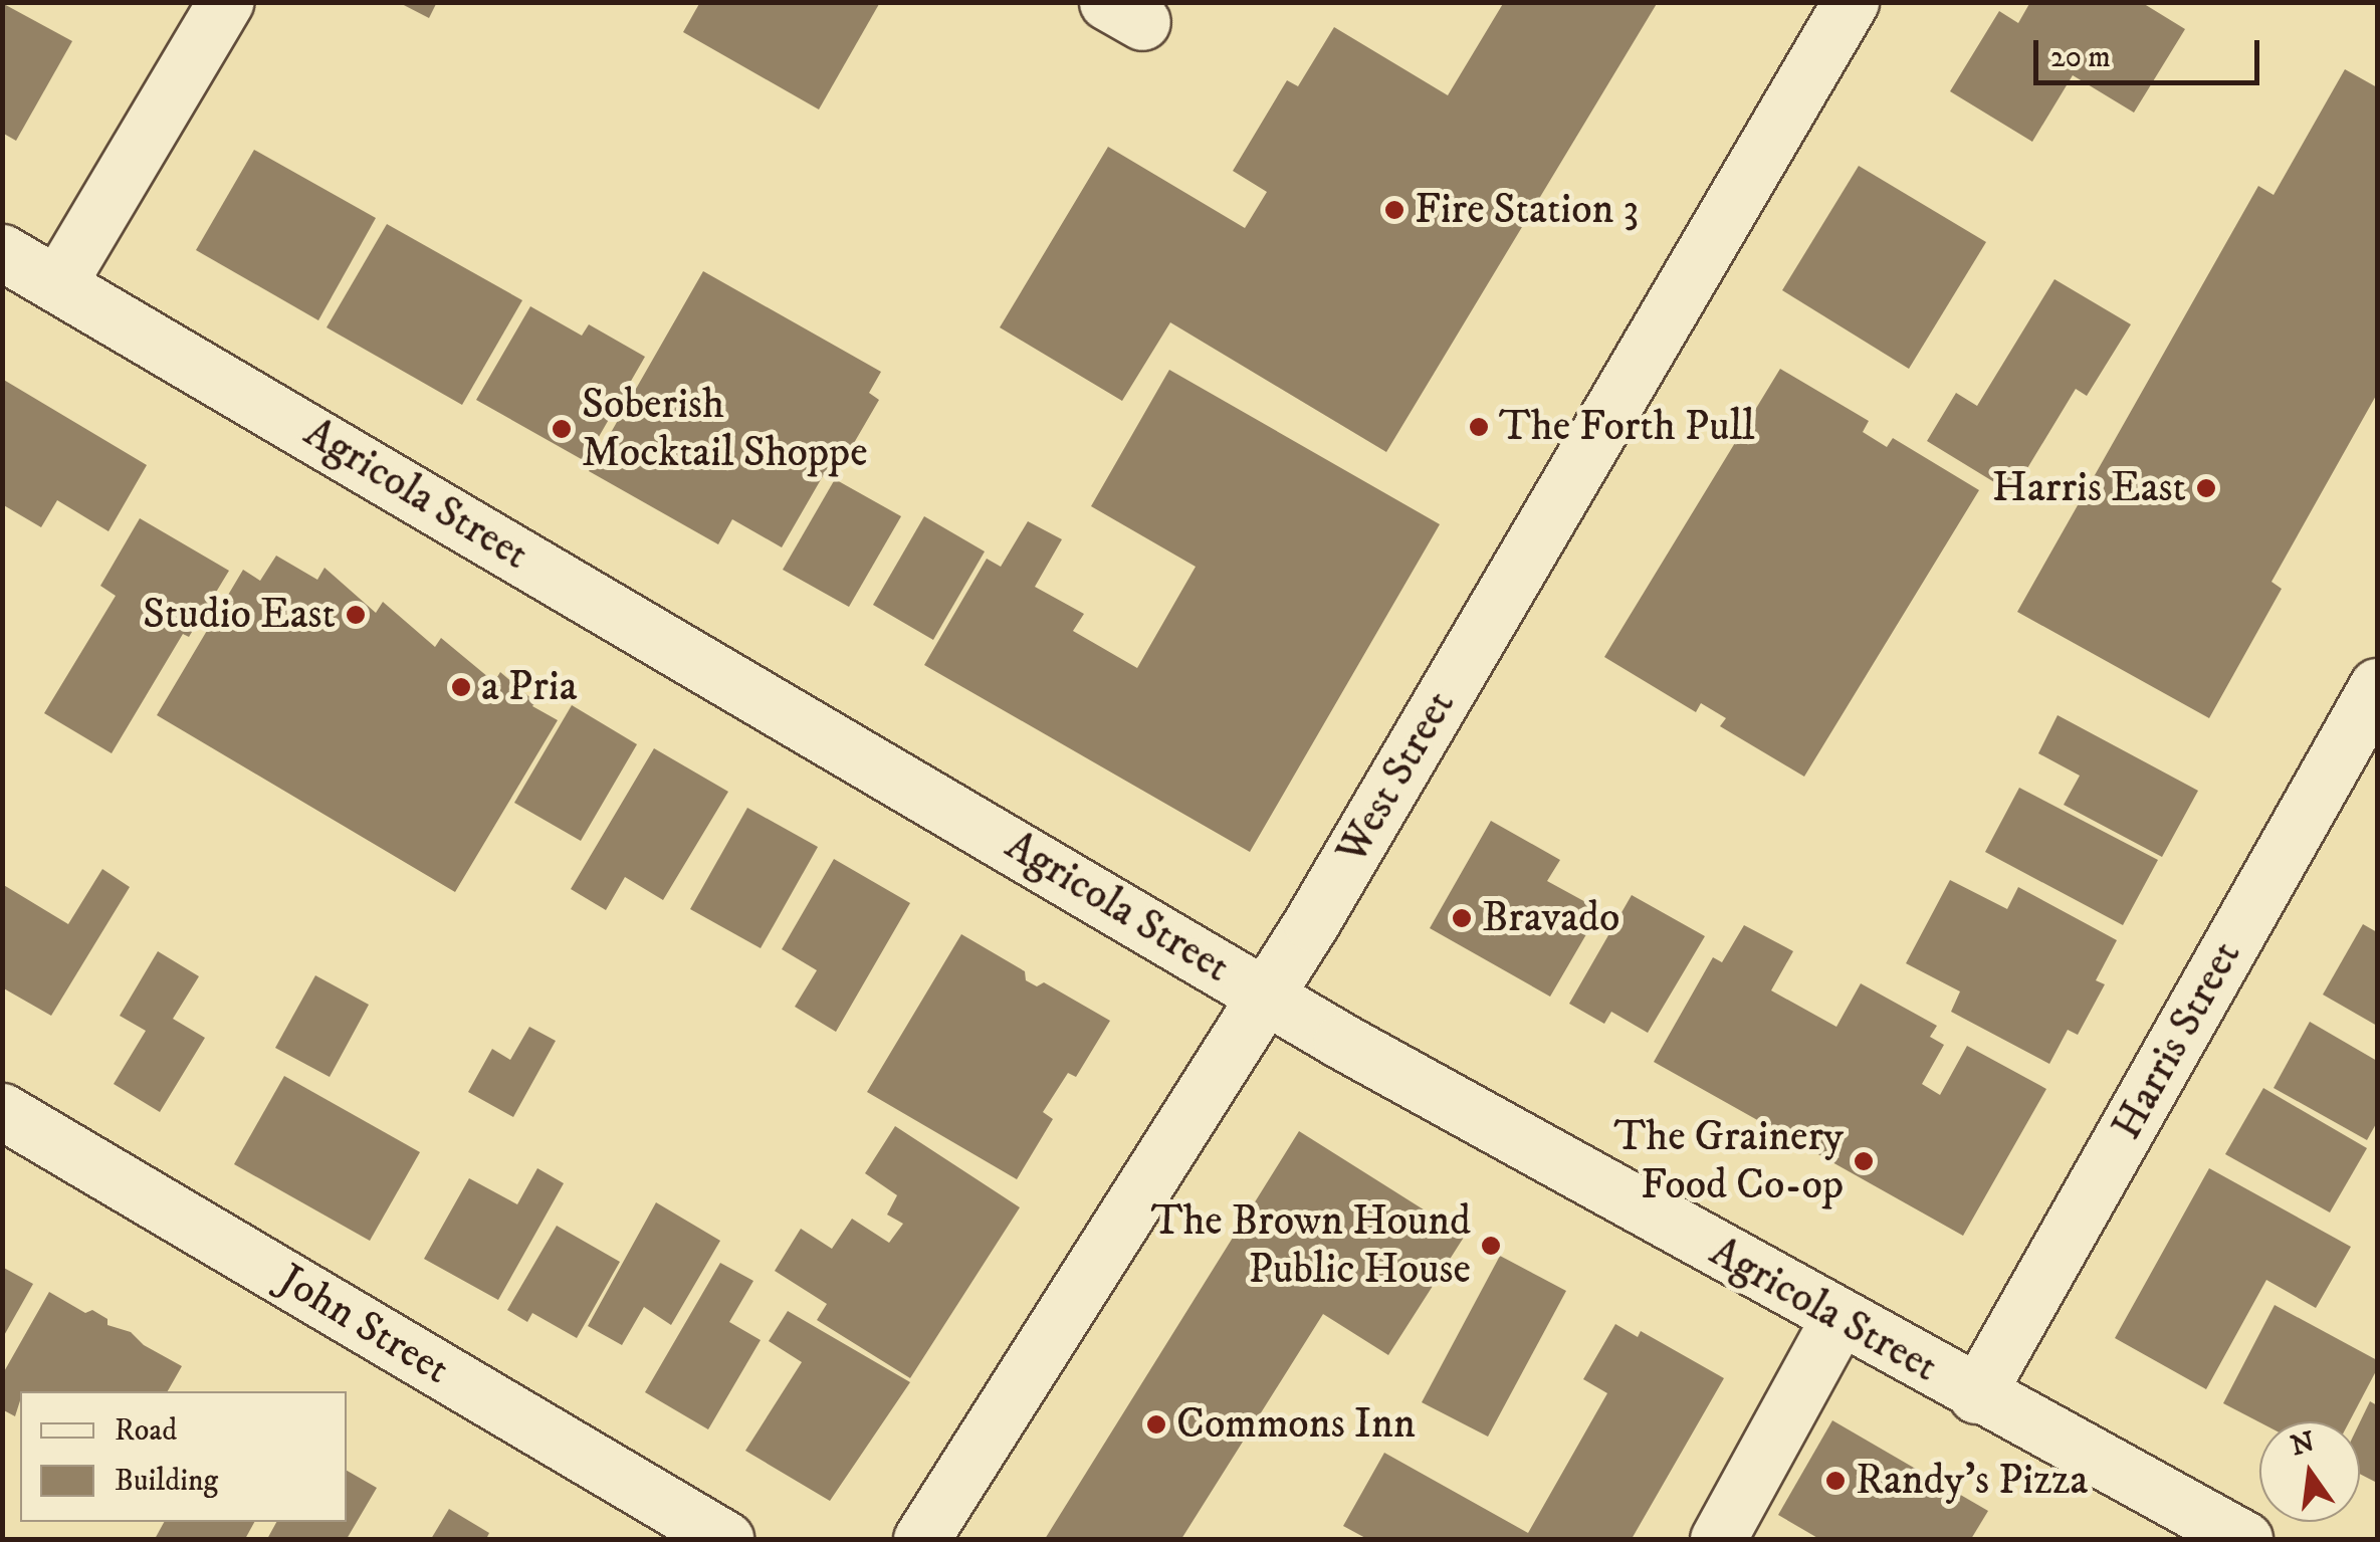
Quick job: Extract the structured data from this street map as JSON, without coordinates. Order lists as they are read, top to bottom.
{
  "streets": {
    "street": [
      "Agricola Street",
      "West Street",
      "Harris Street",
      "John Street"
    ]
  },
  "crossings": [
    ["Agricola Street", "West Street"],
    ["Agricola Street", "Harris Street"]
  ],
  "places": [
    "Fire Station 3",
    "The Forth Pull",
    "Soberish Mocktail Shoppe",
    "Harris East",
    "Studio East",
    "a Pria",
    "Bravado",
    "The Grainery Food Co-op",
    "The Brown Hound Public House",
    "Commons Inn",
    "Randy's Pizza"
  ],
  "legend": ["Road", "Building"],
  "scale_bar": "20 m",
  "north": "top"
}
